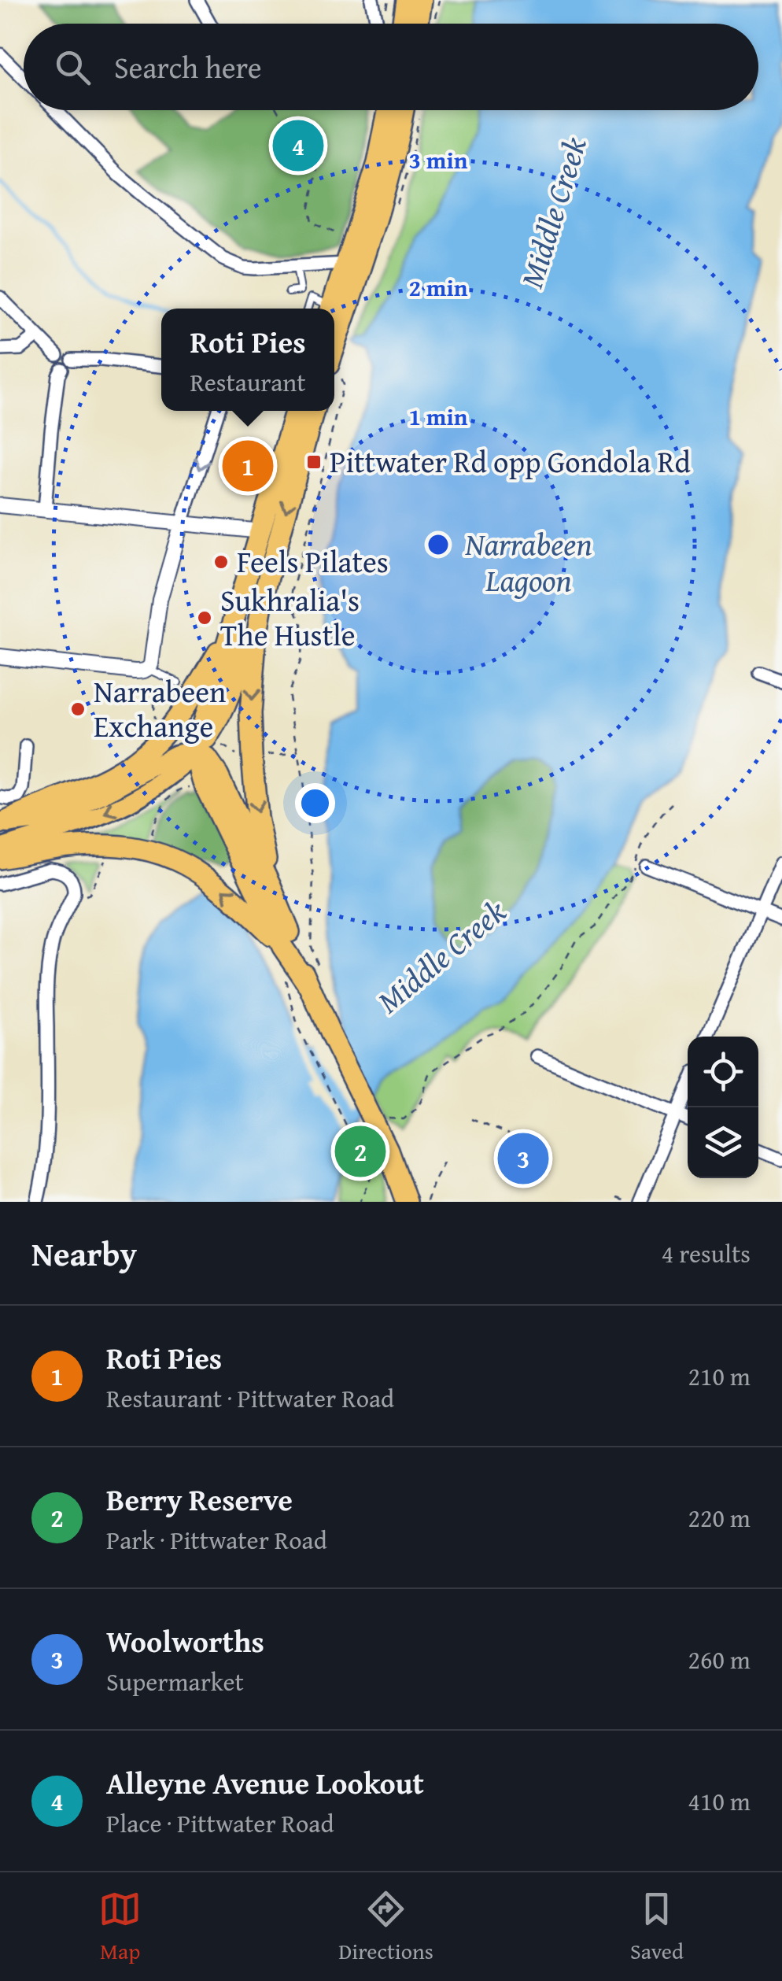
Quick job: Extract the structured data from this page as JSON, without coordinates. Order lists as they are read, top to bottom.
{
  "water": ["Middle Creek", "Narrabeen Lagoon"],
  "places": {
    "transit": ["Pittwater Rd opp Gondola Rd"],
    "other": ["Feels Pilates", "Sukhralia's The Hustle", "Narrabeen Exchange"]
  },
  "page": {
    "search": "Search here",
    "pins": [
      "4",
      "1",
      "2",
      "3"
    ],
    "popup": ["Roti Pies", "Restaurant"],
    "heading": ["Nearby", "4 results"],
    "list": [
      {
        "mark": "1",
        "name": "Roti Pies",
        "note": "Restaurant · Pittwater Road",
        "value": "210 m"
      },
      {
        "mark": "2",
        "name": "Berry Reserve",
        "note": "Park · Pittwater Road",
        "value": "220 m"
      },
      {
        "mark": "3",
        "name": "Woolworths",
        "note": "Supermarket",
        "value": "260 m"
      },
      {
        "mark": "4",
        "name": "Alleyne Avenue Lookout",
        "note": "Place · Pittwater Road",
        "value": "410 m"
      }
    ],
    "nav": ["Map", "Directions", "Saved"]
  },
  "rings": ["3 min", "2 min", "1 min"]
}
